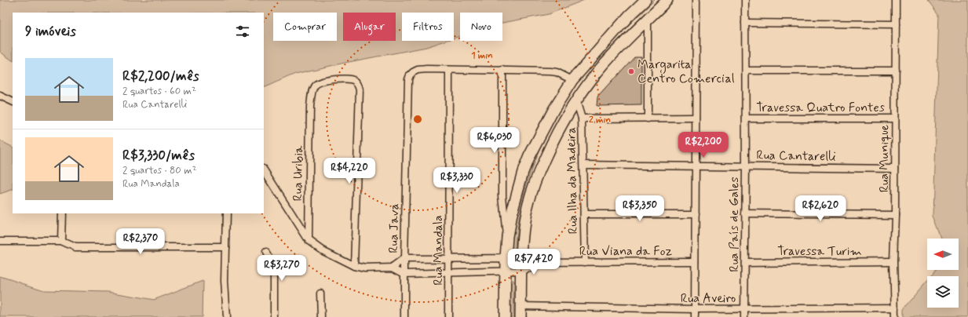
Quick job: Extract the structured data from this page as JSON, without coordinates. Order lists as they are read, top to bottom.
{
  "streets": {
    "street": [
      "Travessa Quatro Fontes",
      "Rua Cantarelli",
      "Rua Munique",
      "Rua Uribia",
      "Rua Ilha da Madeira",
      "Rua País de Gales",
      "Rua Java",
      "Rua Mandala",
      "Rua Viana da Foz",
      "Travessa Turim",
      "Rua Aveiro"
    ]
  },
  "crossings": [
    ["Travessa Quatro Fontes", "Rua Munique"],
    ["Travessa Quatro Fontes", "Rua País de Gales"],
    ["Rua Cantarelli", "Rua Munique"],
    ["Rua Cantarelli", "Rua Ilha da Madeira"],
    ["Rua Cantarelli", "Rua País de Gales"],
    ["Rua Munique", "Travessa Turim"],
    ["Rua Munique", "Rua Aveiro"],
    ["Rua Ilha da Madeira", "Rua Viana da Foz"],
    ["Rua País de Gales", "Travessa Turim"],
    ["Rua País de Gales", "Rua Aveiro"],
    ["Rua Java", "Rua Mandala"],
    ["Rua Java", "Rua Viana da Foz"],
    ["Rua Mandala", "Rua Viana da Foz"]
  ],
  "places": ["Margarita Centro Comercial"],
  "north": "left",
  "page": {
    "chip": [
      "Comprar",
      "Alugar",
      "Filtros",
      "Novo"
    ],
    "heading": "9 imóveis",
    "list": [
      {
        "name": "R$2,200/mês",
        "note": "2 quartos · 60 m² · Rua Cantarelli"
      },
      {
        "name": "R$3,330/mês",
        "note": "2 quartos · 80 m² · Rua Mandala"
      }
    ],
    "price": [
      "R$6,030",
      "R$2,200",
      "R$4,220",
      "R$3,330",
      "R$3,350",
      "R$2,620",
      "R$2,370",
      "R$7,420",
      "R$3,270"
    ]
  },
  "rings": ["1 min", "2 min"]
}
